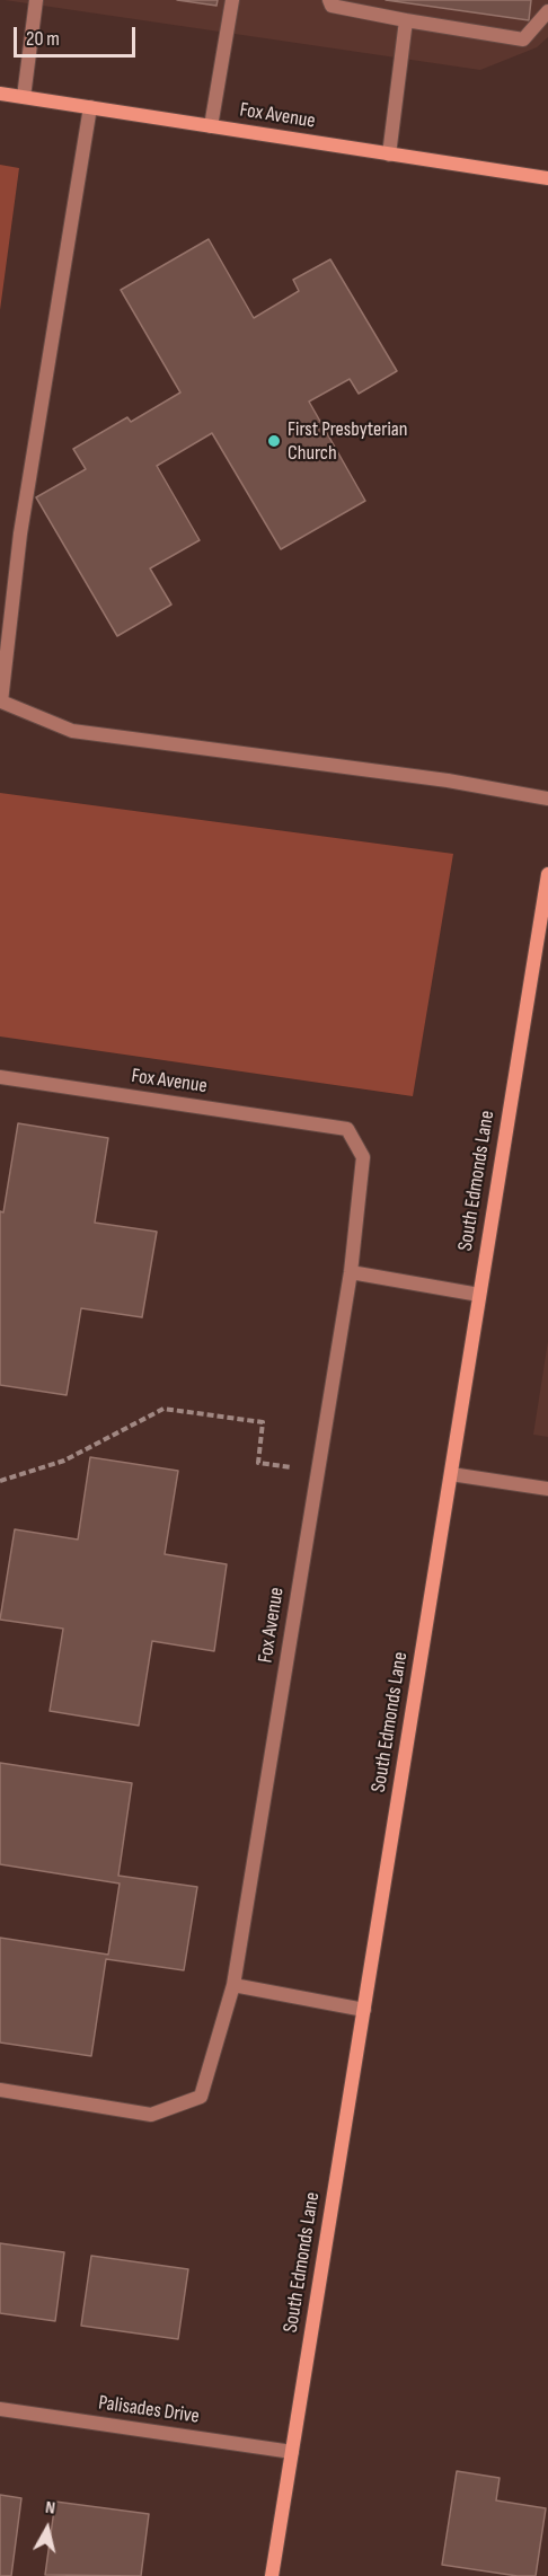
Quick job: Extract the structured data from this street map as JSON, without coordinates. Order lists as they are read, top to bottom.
{
  "streets": {
    "street": ["Fox Avenue", "South Edmonds Lane", "Palisades Drive"]
  },
  "crossings": [
    ["South Edmonds Lane", "Palisades Drive"]
  ],
  "places": ["First Presbyterian Church"],
  "scale_bar": "20 m",
  "north": "top"
}
